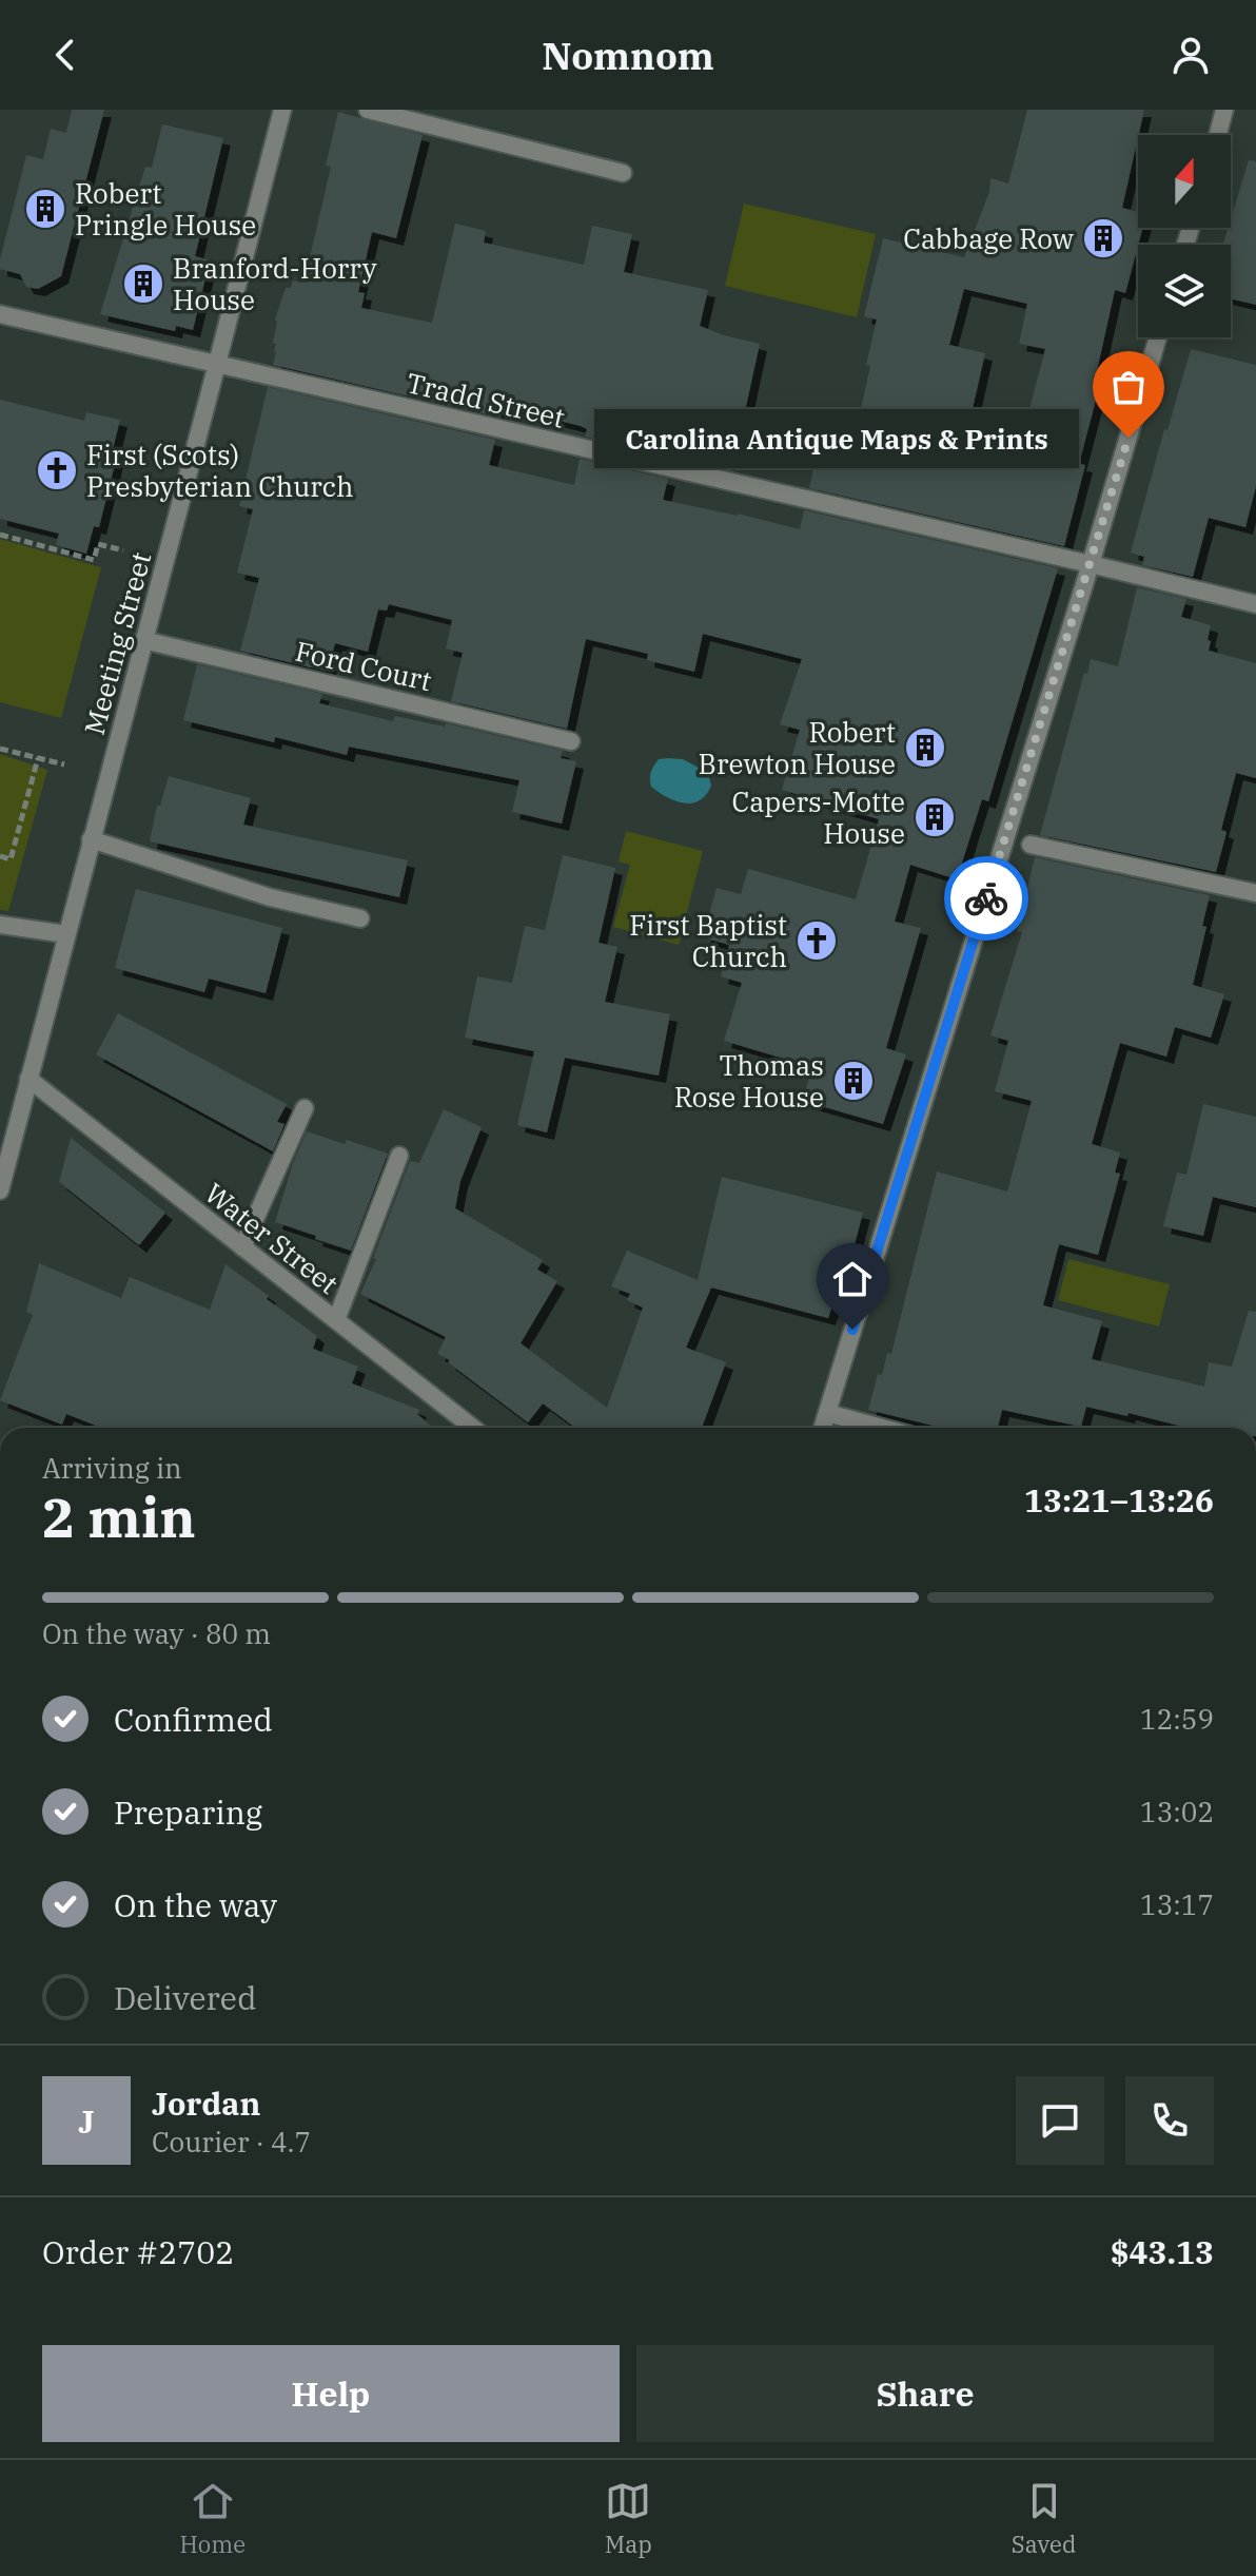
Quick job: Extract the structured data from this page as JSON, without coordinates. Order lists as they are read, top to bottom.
{
  "streets": {
    "street": [
      "Tradd Street",
      "Meeting Street",
      "Ford Court",
      "Water Street"
    ]
  },
  "crossings": [
    ["Tradd Street", "Meeting Street"],
    ["Meeting Street", "Ford Court"],
    ["Meeting Street", "Water Street"]
  ],
  "places": {
    "building": [
      "Robert Pringle House",
      "Cabbage Row",
      "Branford-Horry House",
      "Robert Brewton House",
      "Capers-Motte House",
      "Thomas Rose House"
    ],
    "other": ["Carolina Antique Maps & Prints"],
    "church": ["First (Scots) Presbyterian Church", "First Baptist Church"]
  },
  "north": "top",
  "page": {
    "header": "Nomnom",
    "bubble": "Carolina Antique Maps & Prints",
    "heading": ["2 min", "Arriving in", "13:21–13:26"],
    "panel": [
      "Jordan",
      "Courier · 4.7",
      "Order #2702",
      "$43.13"
    ],
    "bar": "On the way · 80 m",
    "list": [
      ["Confirmed", "12:59"],
      ["Preparing", "13:02"],
      ["On the way", "13:17"],
      "Delivered"
    ],
    "round": "J",
    "buttons": ["Help", "Share"],
    "tabs": ["Home", "Map", "Saved"]
  }
}
